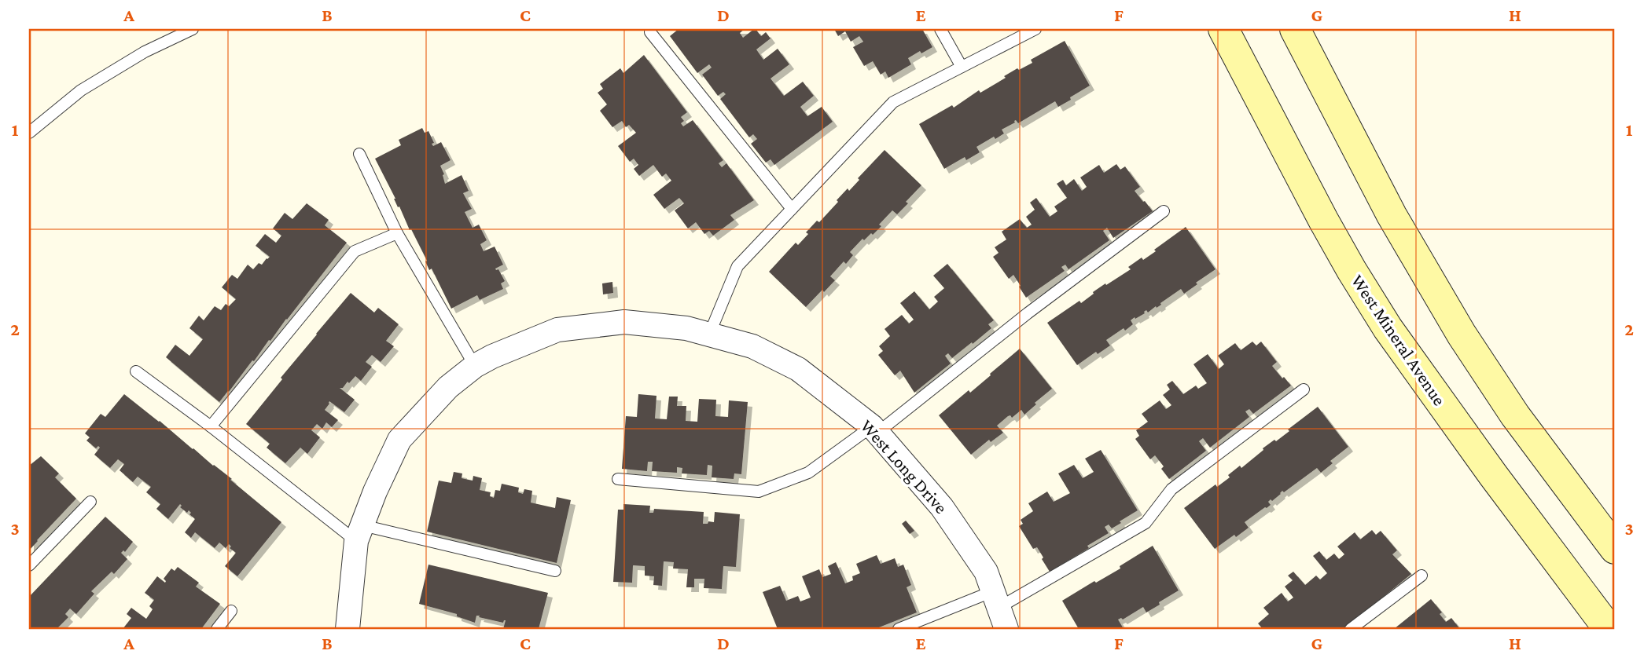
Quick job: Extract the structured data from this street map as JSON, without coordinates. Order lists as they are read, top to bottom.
{
  "streets": {
    "main road": ["West Mineral Avenue"],
    "street": ["West Long Drive"]
  },
  "grid": {
    "columns": [
      "A",
      "B",
      "C",
      "D",
      "E",
      "F",
      "G",
      "H"
    ],
    "rows": ["1", "2", "3"]
  }
}
